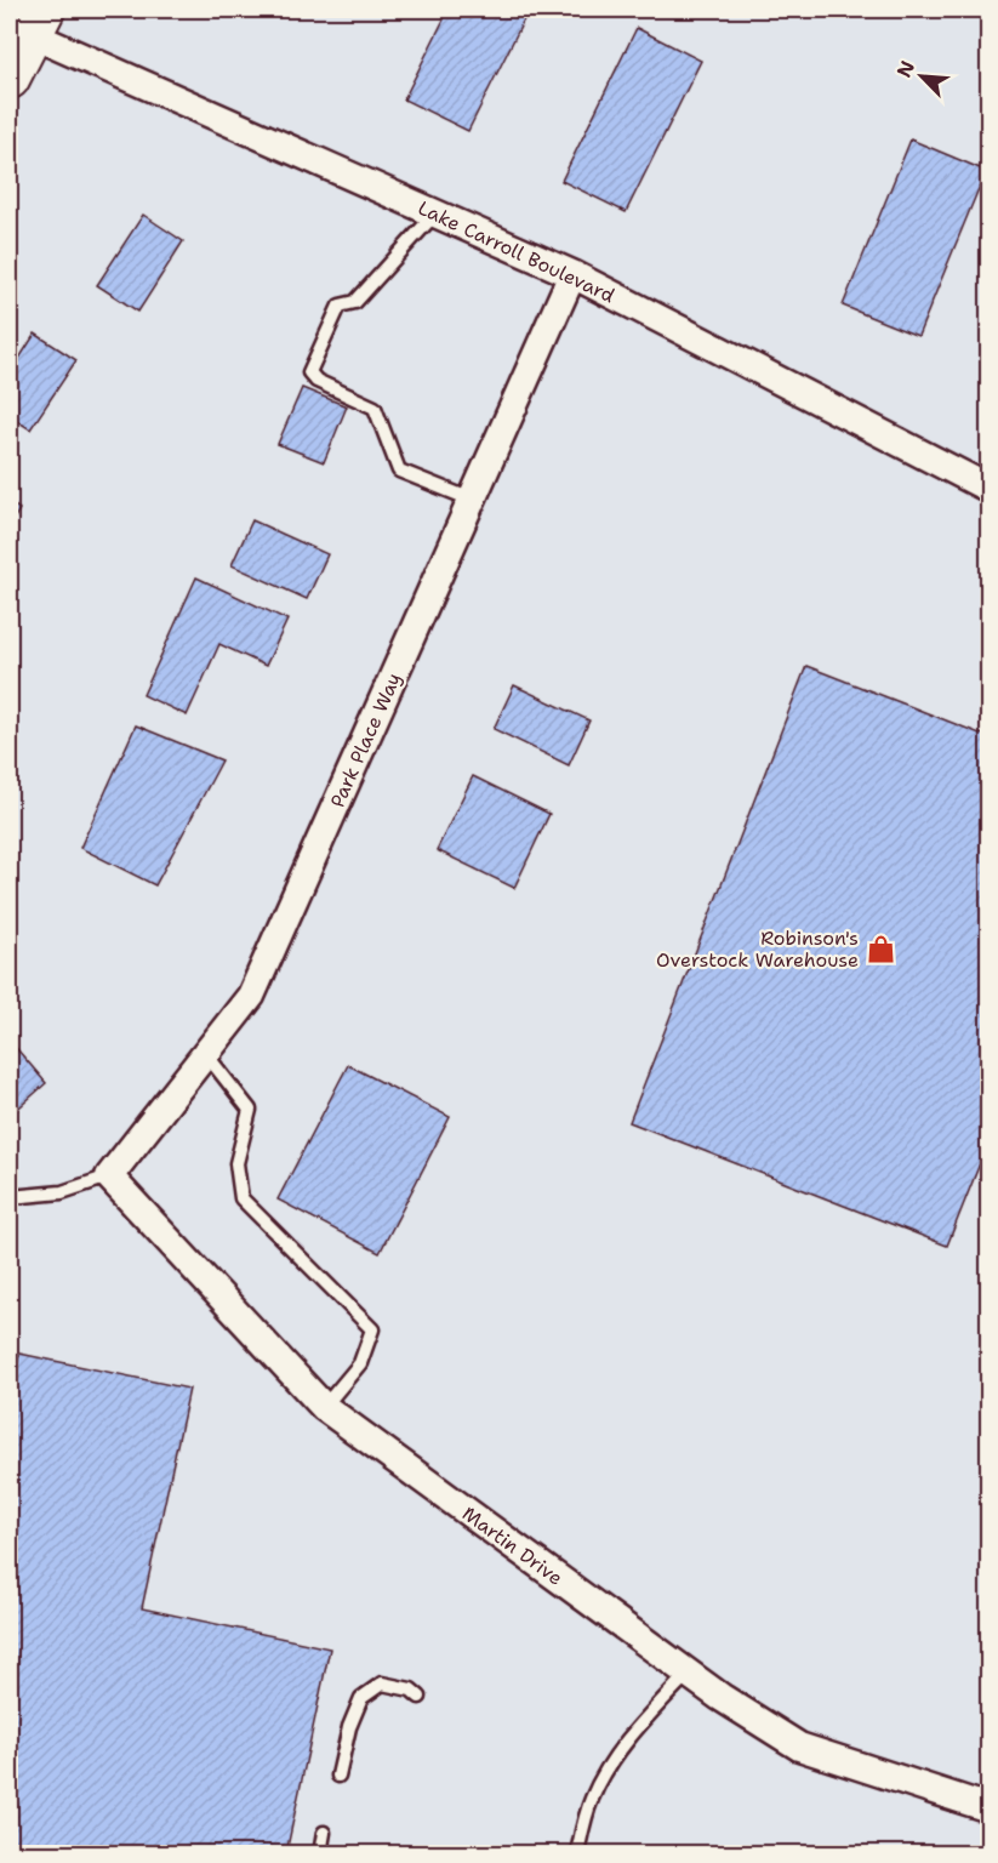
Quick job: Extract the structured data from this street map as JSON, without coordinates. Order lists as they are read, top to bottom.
{
  "streets": {
    "street": ["Lake Carroll Boulevard", "Park Place Way", "Martin Drive"]
  },
  "crossings": [
    ["Lake Carroll Boulevard", "Park Place Way"],
    ["Park Place Way", "Martin Drive"]
  ],
  "places": {
    "shop": ["Robinson's Overstock Warehouse"]
  },
  "north": "top left"
}
